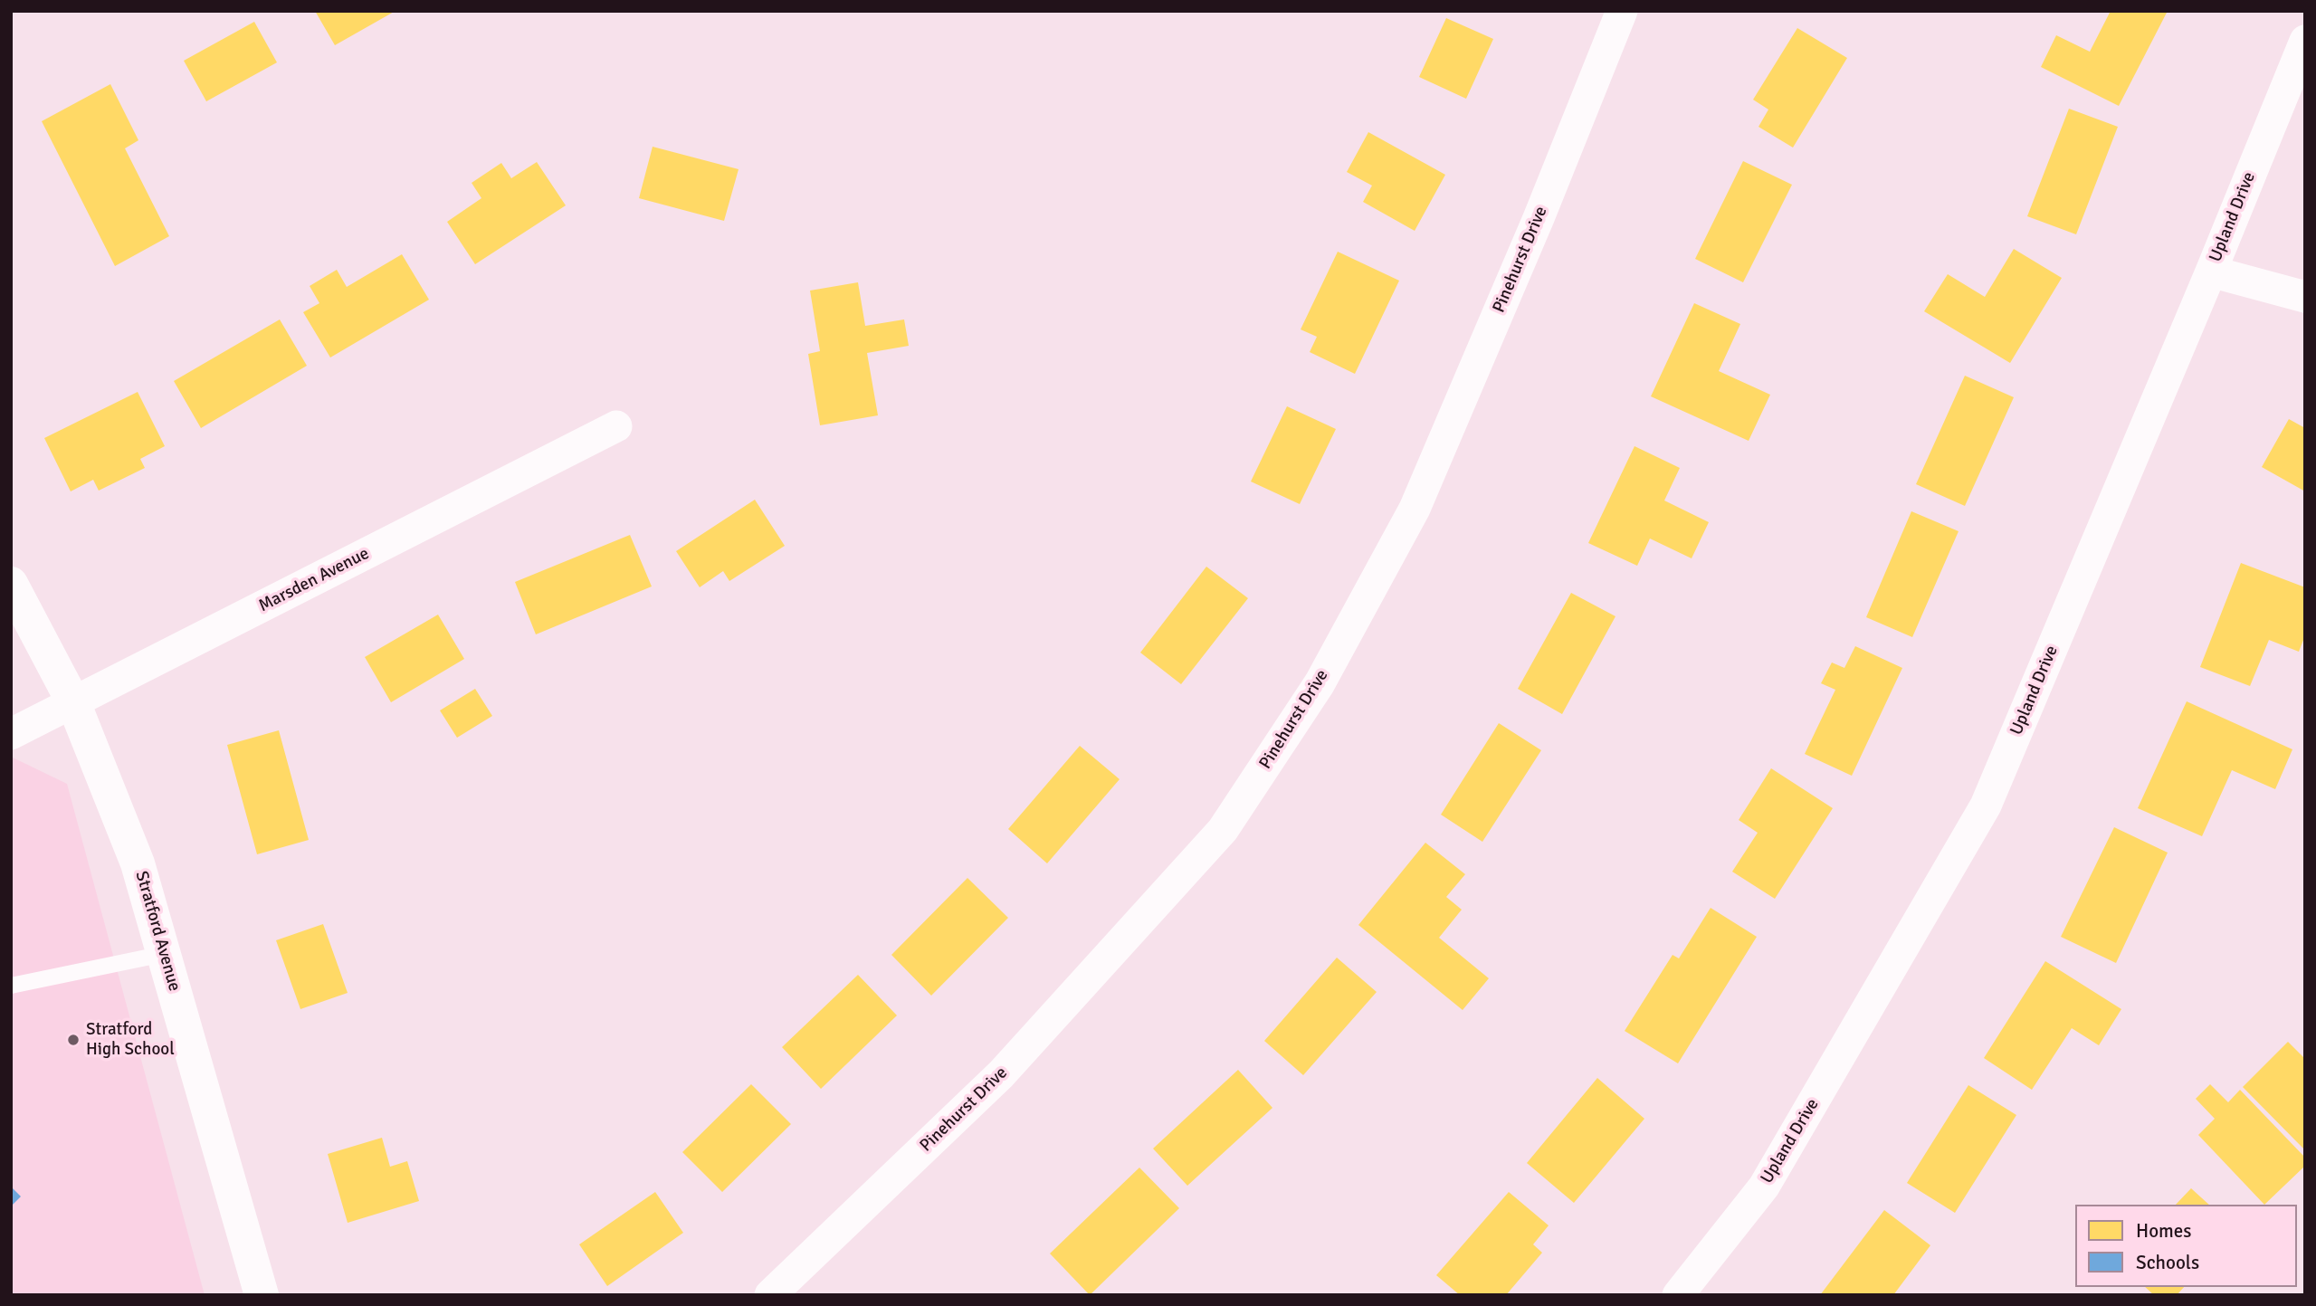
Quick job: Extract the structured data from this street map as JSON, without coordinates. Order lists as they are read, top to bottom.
{
  "streets": {
    "street": [
      "Upland Drive",
      "Pinehurst Drive",
      "Marsden Avenue",
      "Stratford Avenue"
    ]
  },
  "crossings": [
    ["Marsden Avenue", "Stratford Avenue"]
  ],
  "places": ["Stratford High School"],
  "legend": ["Homes", "Schools"]
}
